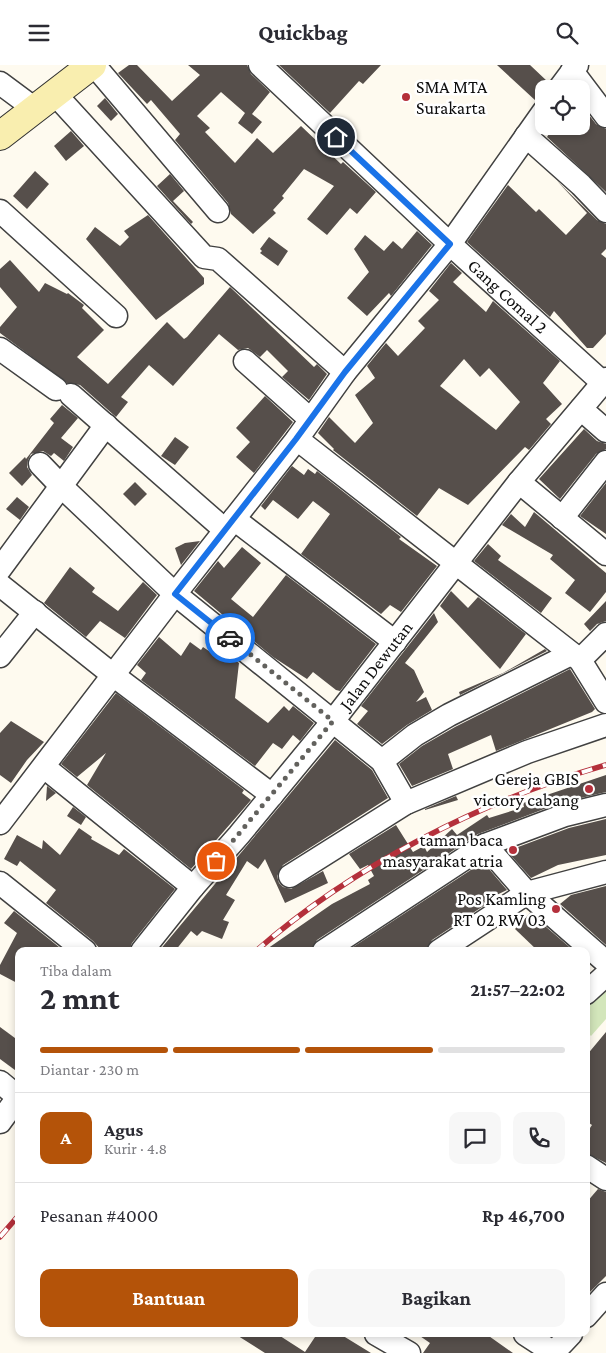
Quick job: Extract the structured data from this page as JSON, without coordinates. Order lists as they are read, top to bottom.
{
  "streets": {
    "street": ["Gang Comal 2", "Jalan Dewutan"]
  },
  "crossings": [
    ["Gang Comal 2", "Jalan Dewutan"]
  ],
  "places": [
    "SMA MTA Surakarta",
    "Gereja GBIS victory cabang",
    "taman baca masyarakat atria",
    "Pos Kamling RT 02 RW 03"
  ],
  "page": {
    "header": "Quickbag",
    "heading": ["2 mnt", "Tiba dalam", "21:57–22:02"],
    "panel": [
      "Agus",
      "Kurir · 4.8",
      "Pesanan #4000",
      "Rp 46,700"
    ],
    "bar": "Diantar · 230 m",
    "round": "A",
    "buttons": ["Bantuan", "Bagikan"]
  }
}
